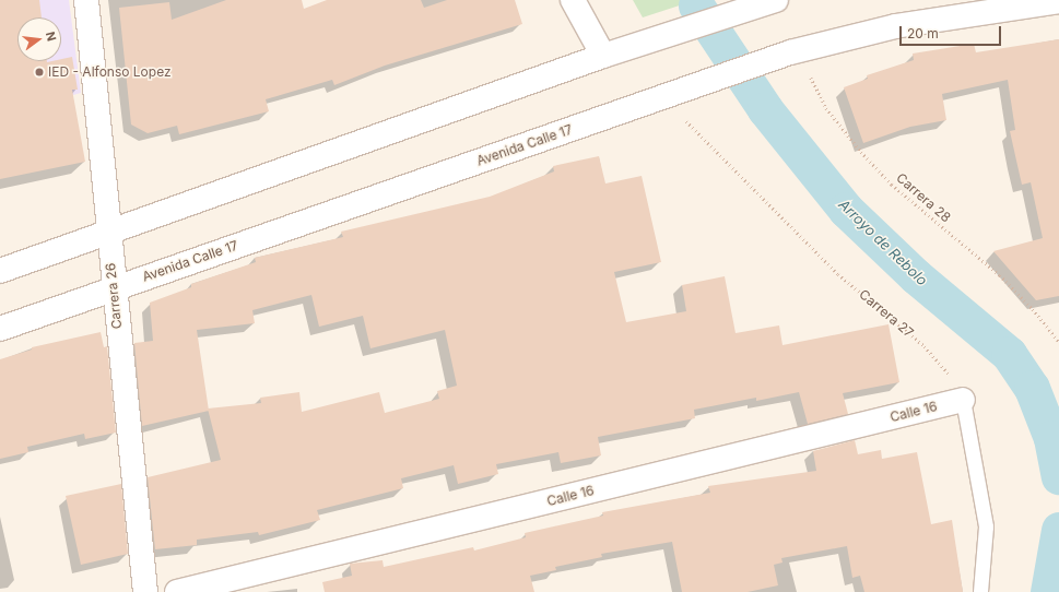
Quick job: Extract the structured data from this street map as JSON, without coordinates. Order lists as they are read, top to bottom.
{
  "streets": {
    "main road": ["Avenida Calle 17", "Carrera 26", "Calle 16"],
    "path": ["Carrera 28", "Carrera 27"]
  },
  "crossings": [
    ["Avenida Calle 17", "Carrera 28"],
    ["Avenida Calle 17", "Carrera 26"],
    ["Avenida Calle 17", "Carrera 27"],
    ["Carrera 27", "Calle 16"]
  ],
  "water": ["Arroyo de Rebolo"],
  "places": ["IED - Alfonso Lopez"],
  "scale_bar": "20 m",
  "north": "right"
}
